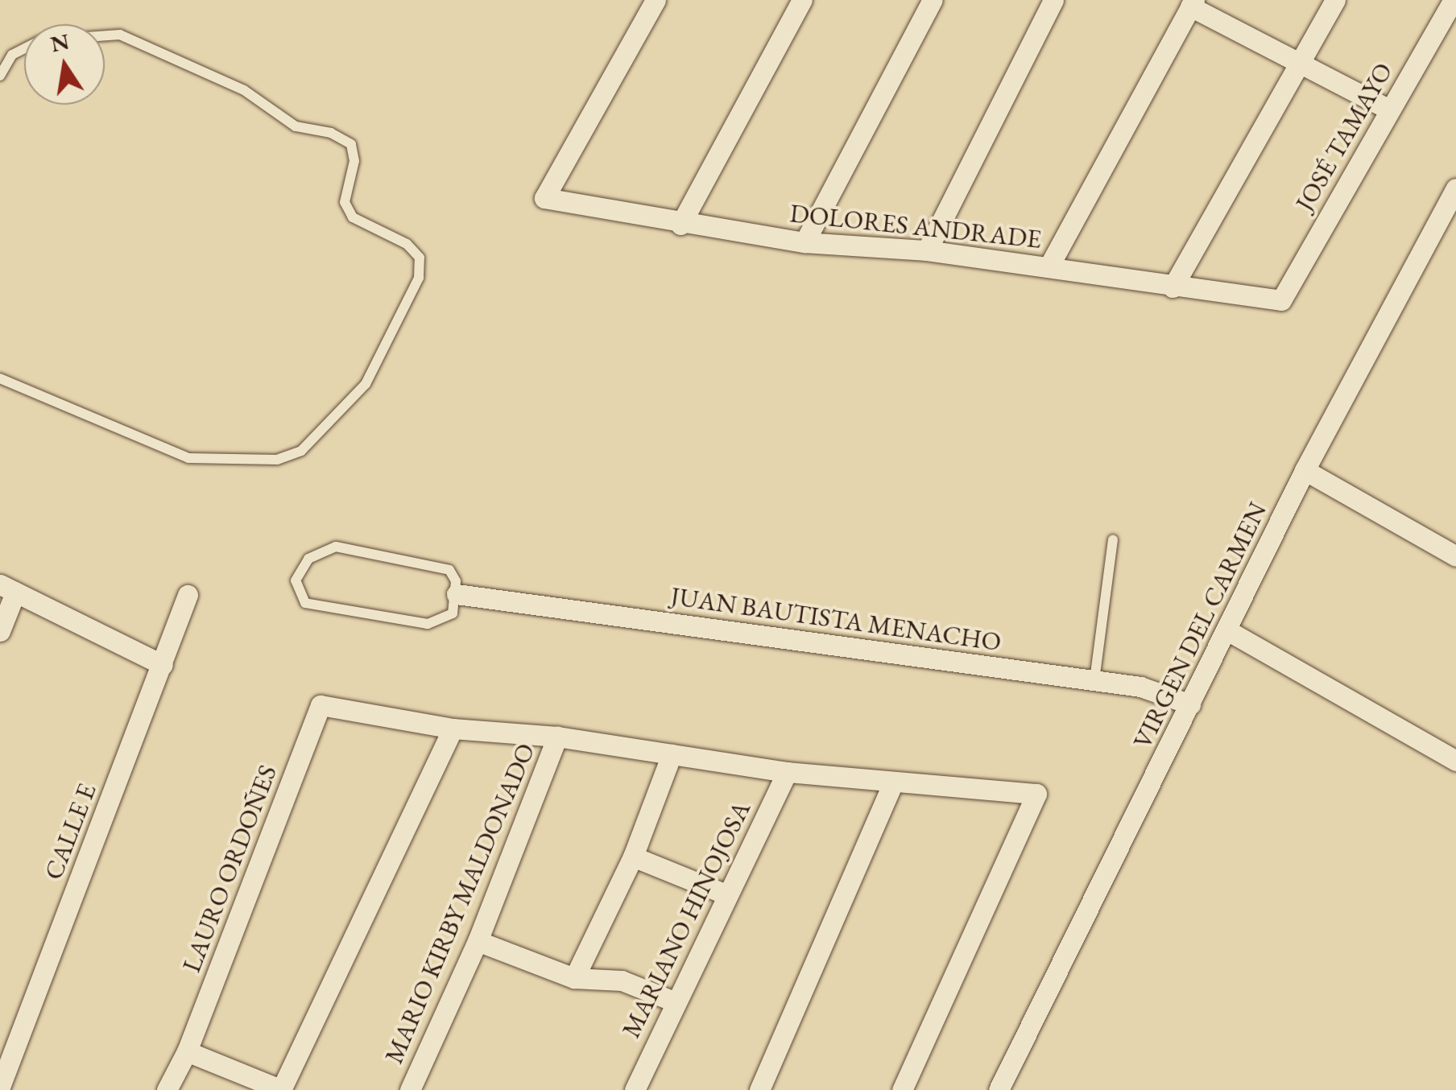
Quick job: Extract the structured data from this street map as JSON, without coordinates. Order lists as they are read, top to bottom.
{
  "streets": {
    "street": [
      "JOSÉ TAMAYO",
      "DOLORES ANDRADE",
      "JUAN BAUTISTA MENACHO",
      "VIRGEN DEL CARMEN",
      "CALLE E",
      "LAURO ORDOÑES",
      "MARIO KIRBY MALDONADO",
      "MARIANO HINOJOSA"
    ]
  },
  "crossings": [
    ["JOSÉ TAMAYO", "DOLORES ANDRADE"],
    ["JUAN BAUTISTA MENACHO", "VIRGEN DEL CARMEN"]
  ],
  "north": "top"
}
